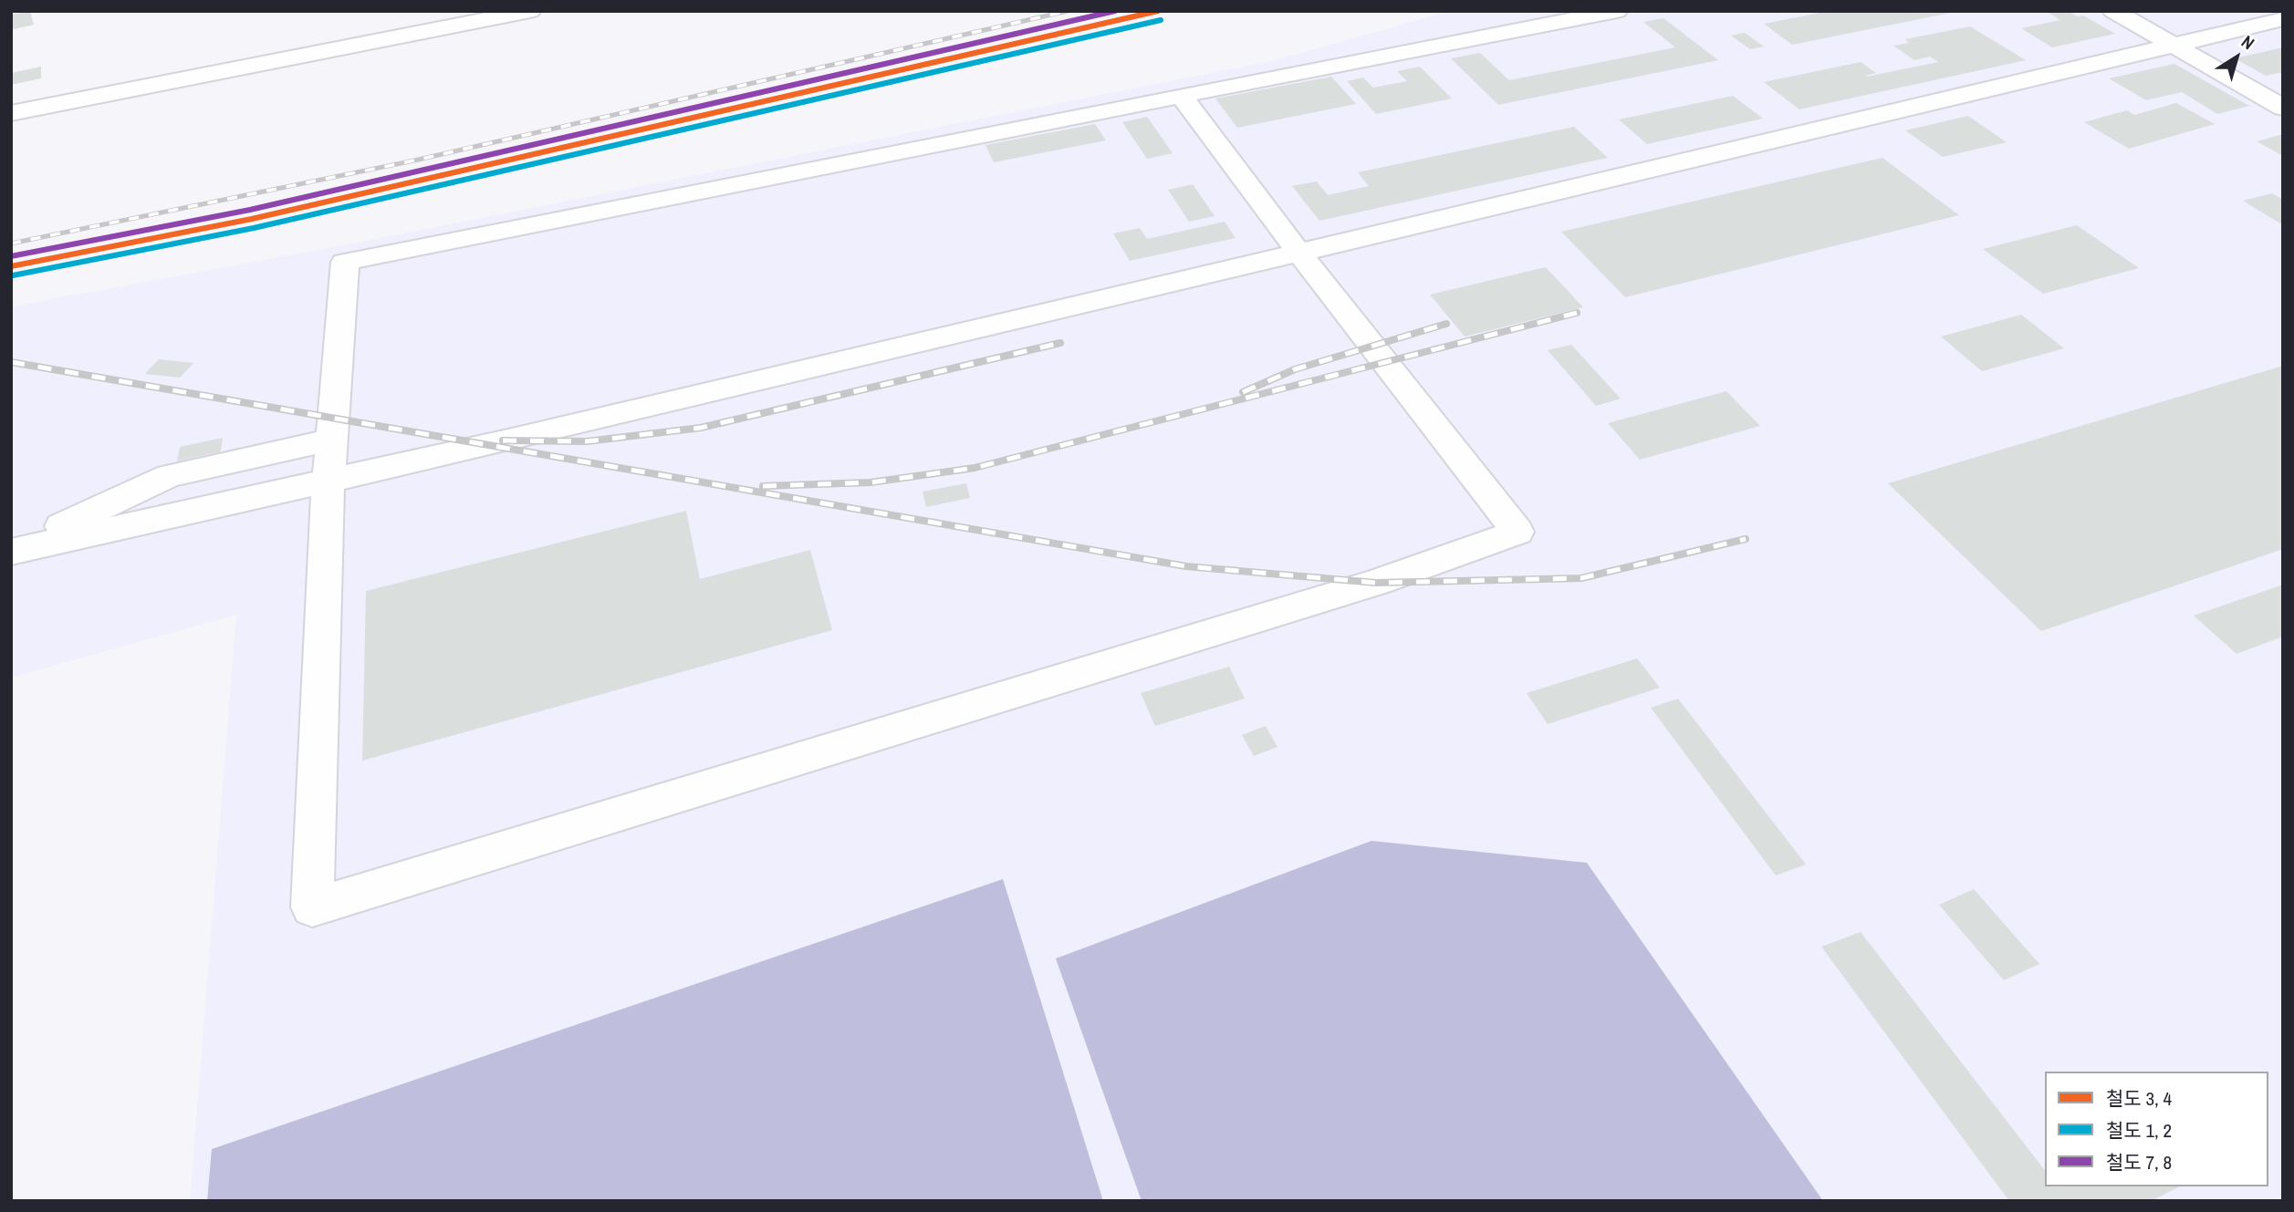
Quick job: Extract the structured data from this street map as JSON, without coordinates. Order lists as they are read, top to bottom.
{
  "legend": ["철도 3, 4", "철도 1, 2", "철도 7, 8"],
  "north": "top right"
}
